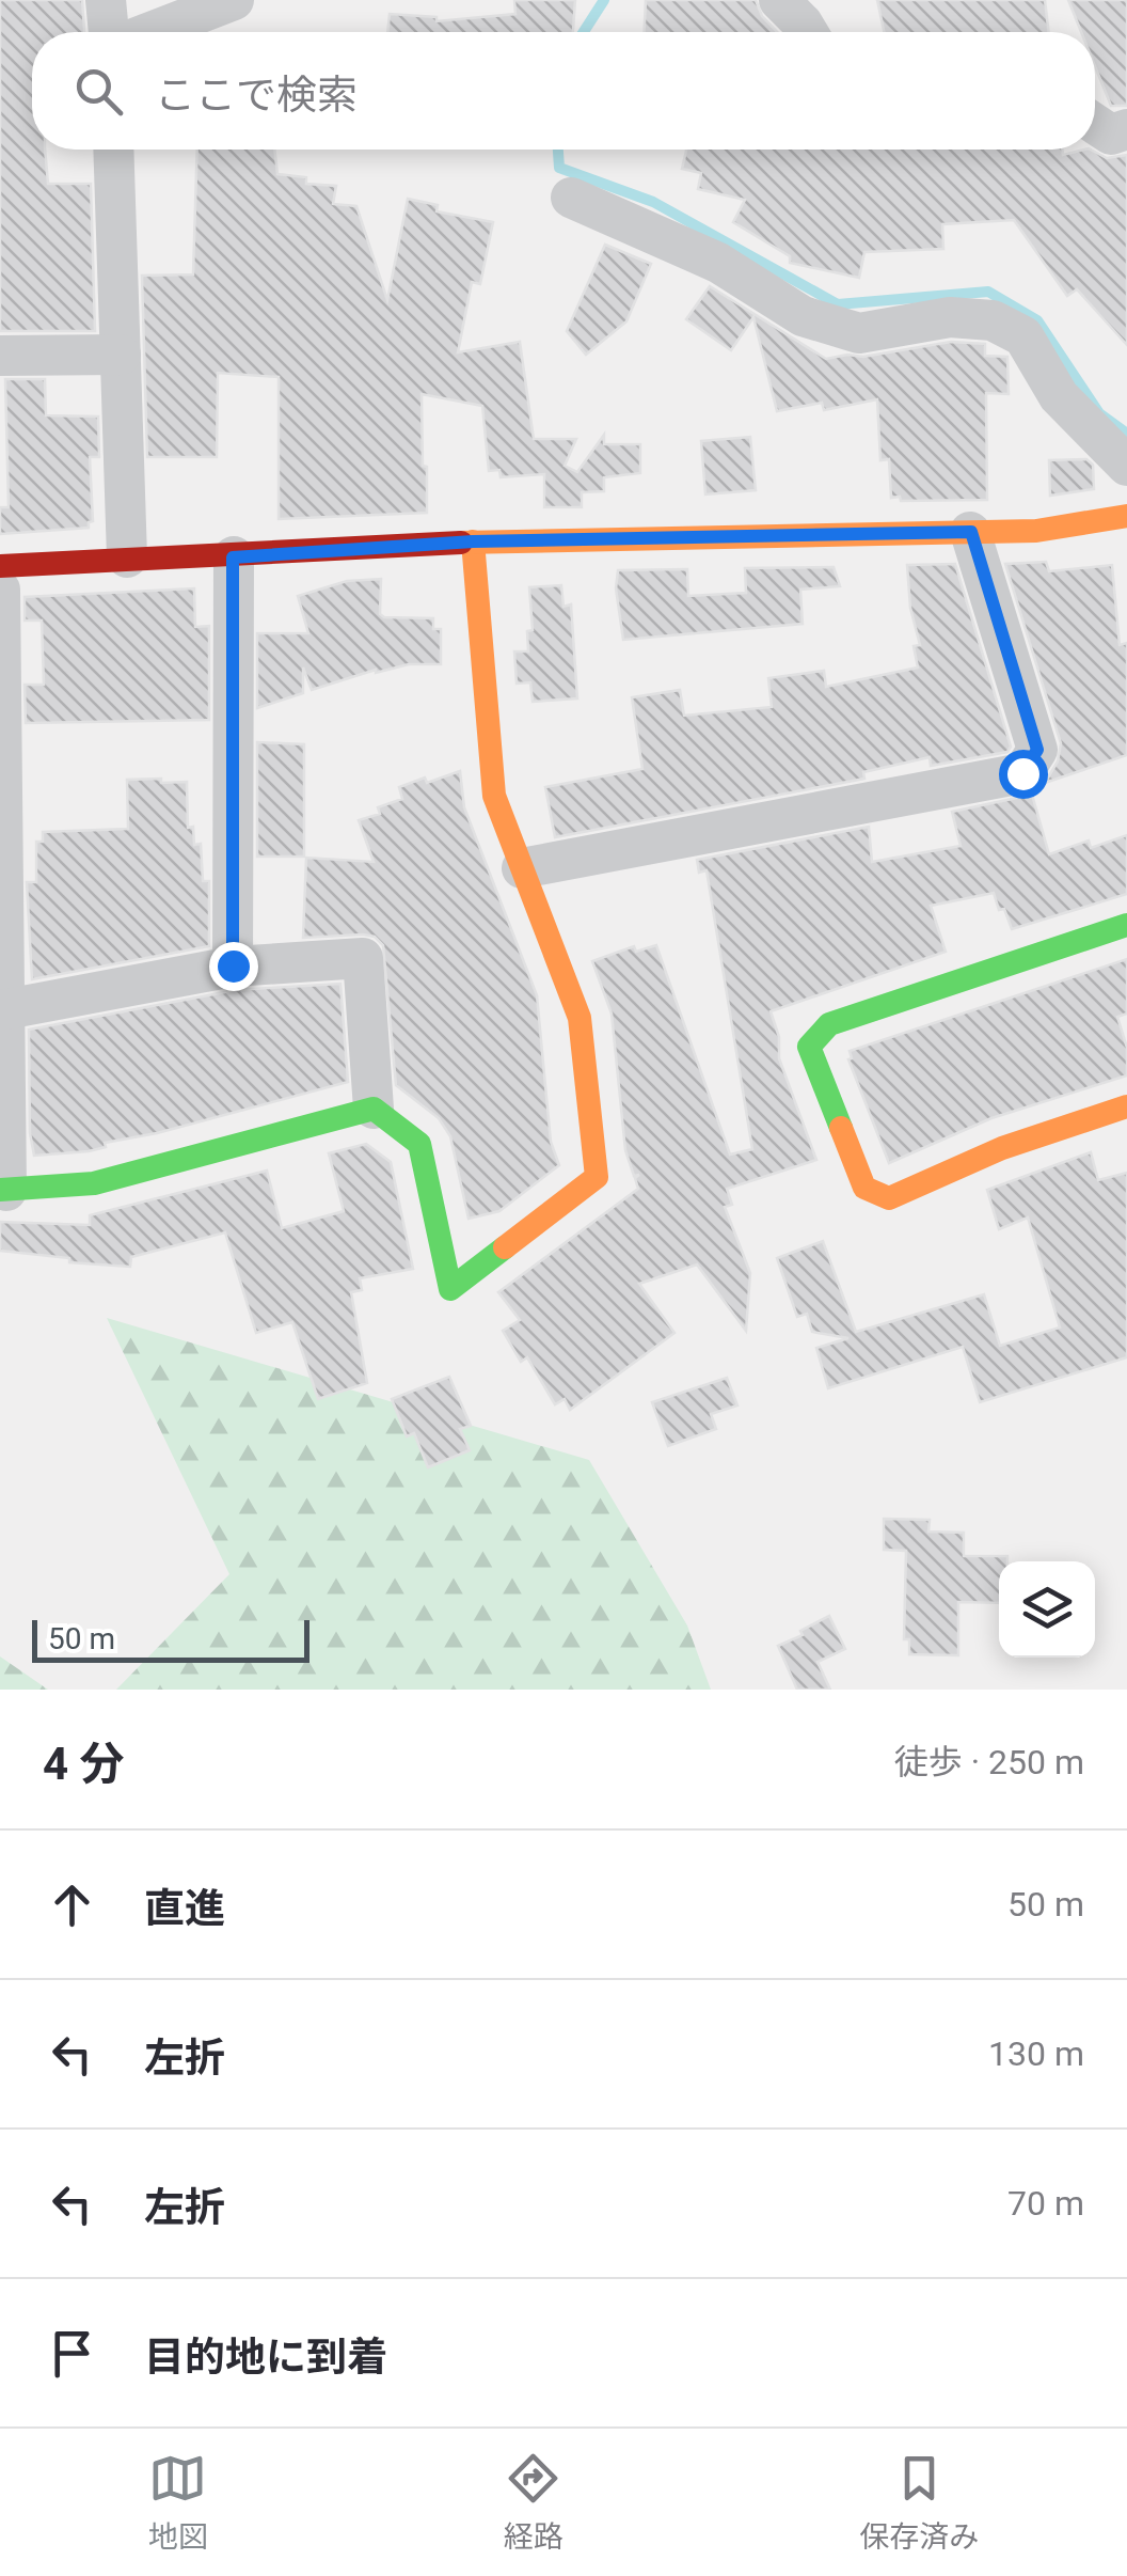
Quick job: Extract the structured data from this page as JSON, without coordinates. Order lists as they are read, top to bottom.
{
  "scale_bar": "50 m",
  "page": {
    "search": "ここで検索",
    "scale": "50 m",
    "heading": ["4 分", "徒歩 · 250 m"],
    "list": [
      ["直進", "50 m"],
      ["左折", "130 m"],
      ["左折", "70 m"],
      "目的地に到着"
    ],
    "nav": ["地図", "経路", "保存済み"]
  }
}
